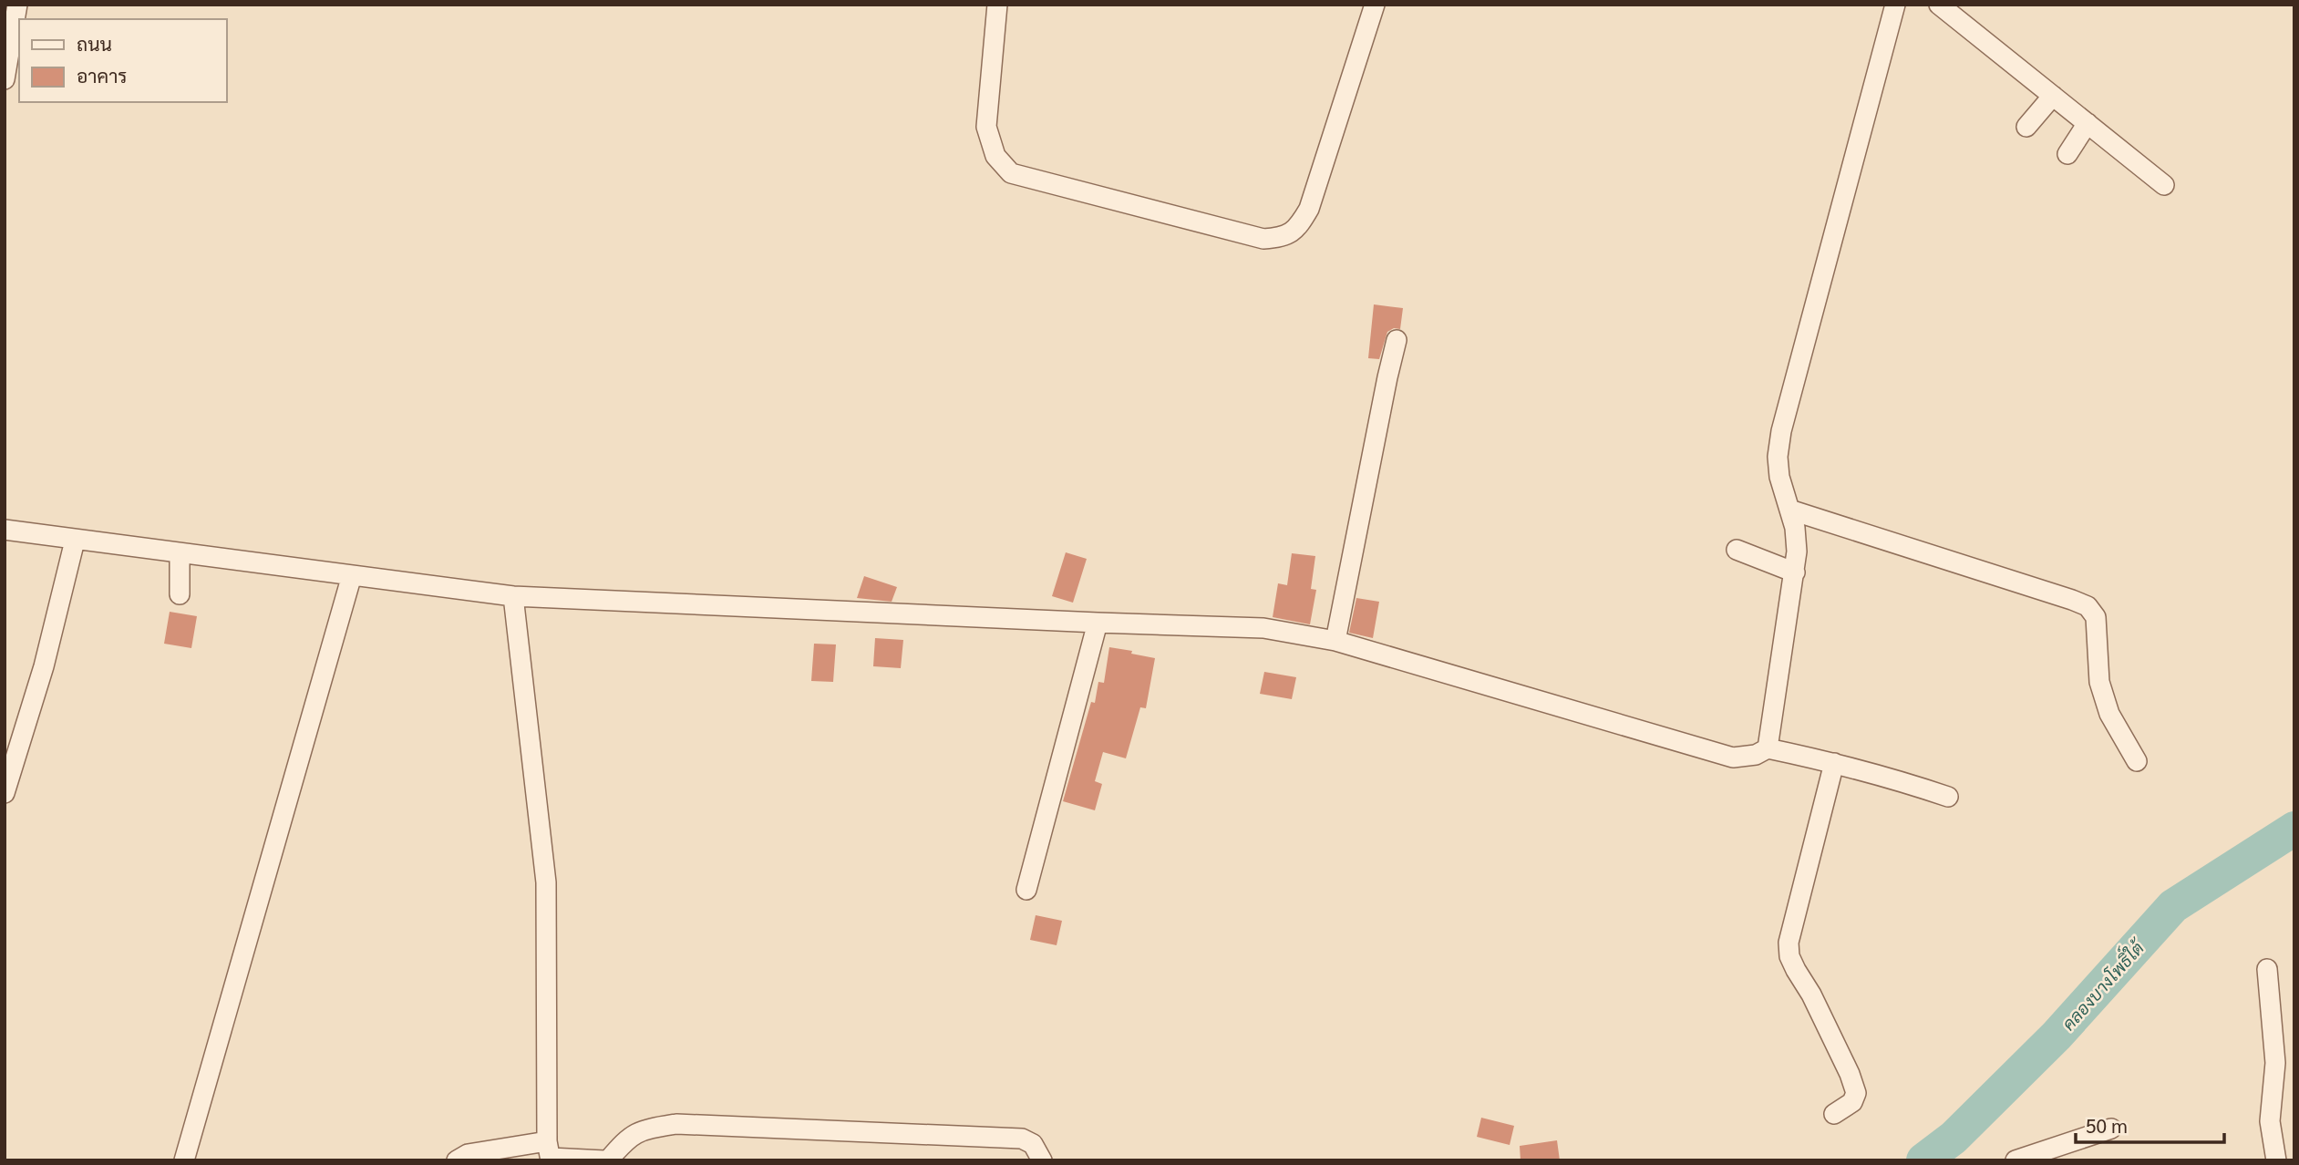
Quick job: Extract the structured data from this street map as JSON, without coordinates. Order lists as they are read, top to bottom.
{
  "water": ["คลองบางโพธิ์ใต้"],
  "legend": ["ถนน", "อาคาร"],
  "scale_bar": "50 m"
}
